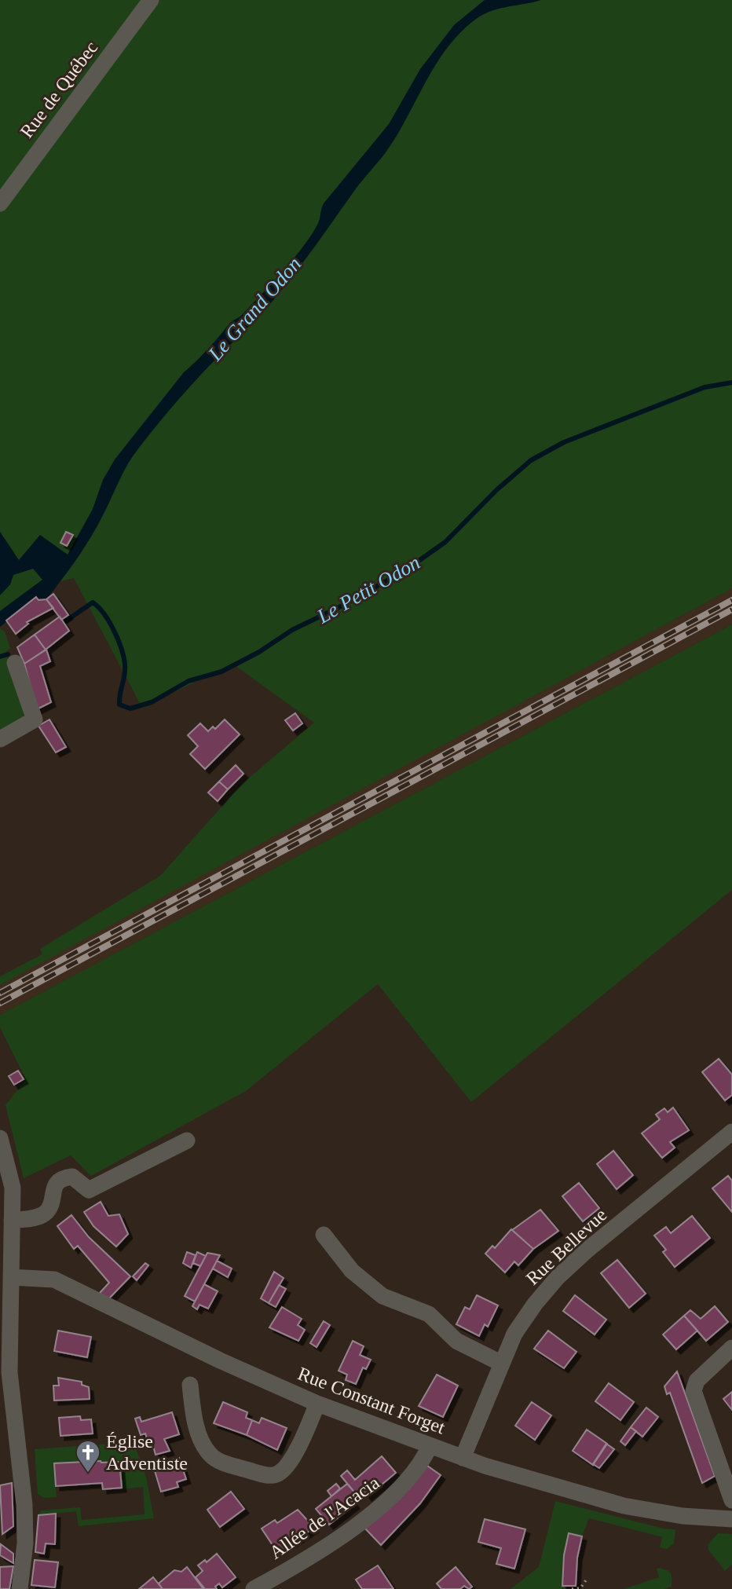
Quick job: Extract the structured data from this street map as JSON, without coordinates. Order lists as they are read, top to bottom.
{
  "streets": {
    "street": [
      "Rue de Québec",
      "Rue Bellevue",
      "Rue Constant Forget",
      "Allée de l'Acacia"
    ]
  },
  "crossings": [
    ["Rue Bellevue", "Rue Constant Forget"],
    ["Rue Constant Forget", "Allée de l'Acacia"]
  ],
  "water": ["Le Grand Odon", "Le Petit Odon"],
  "places": {
    "church": ["Église Adventiste"]
  }
}
